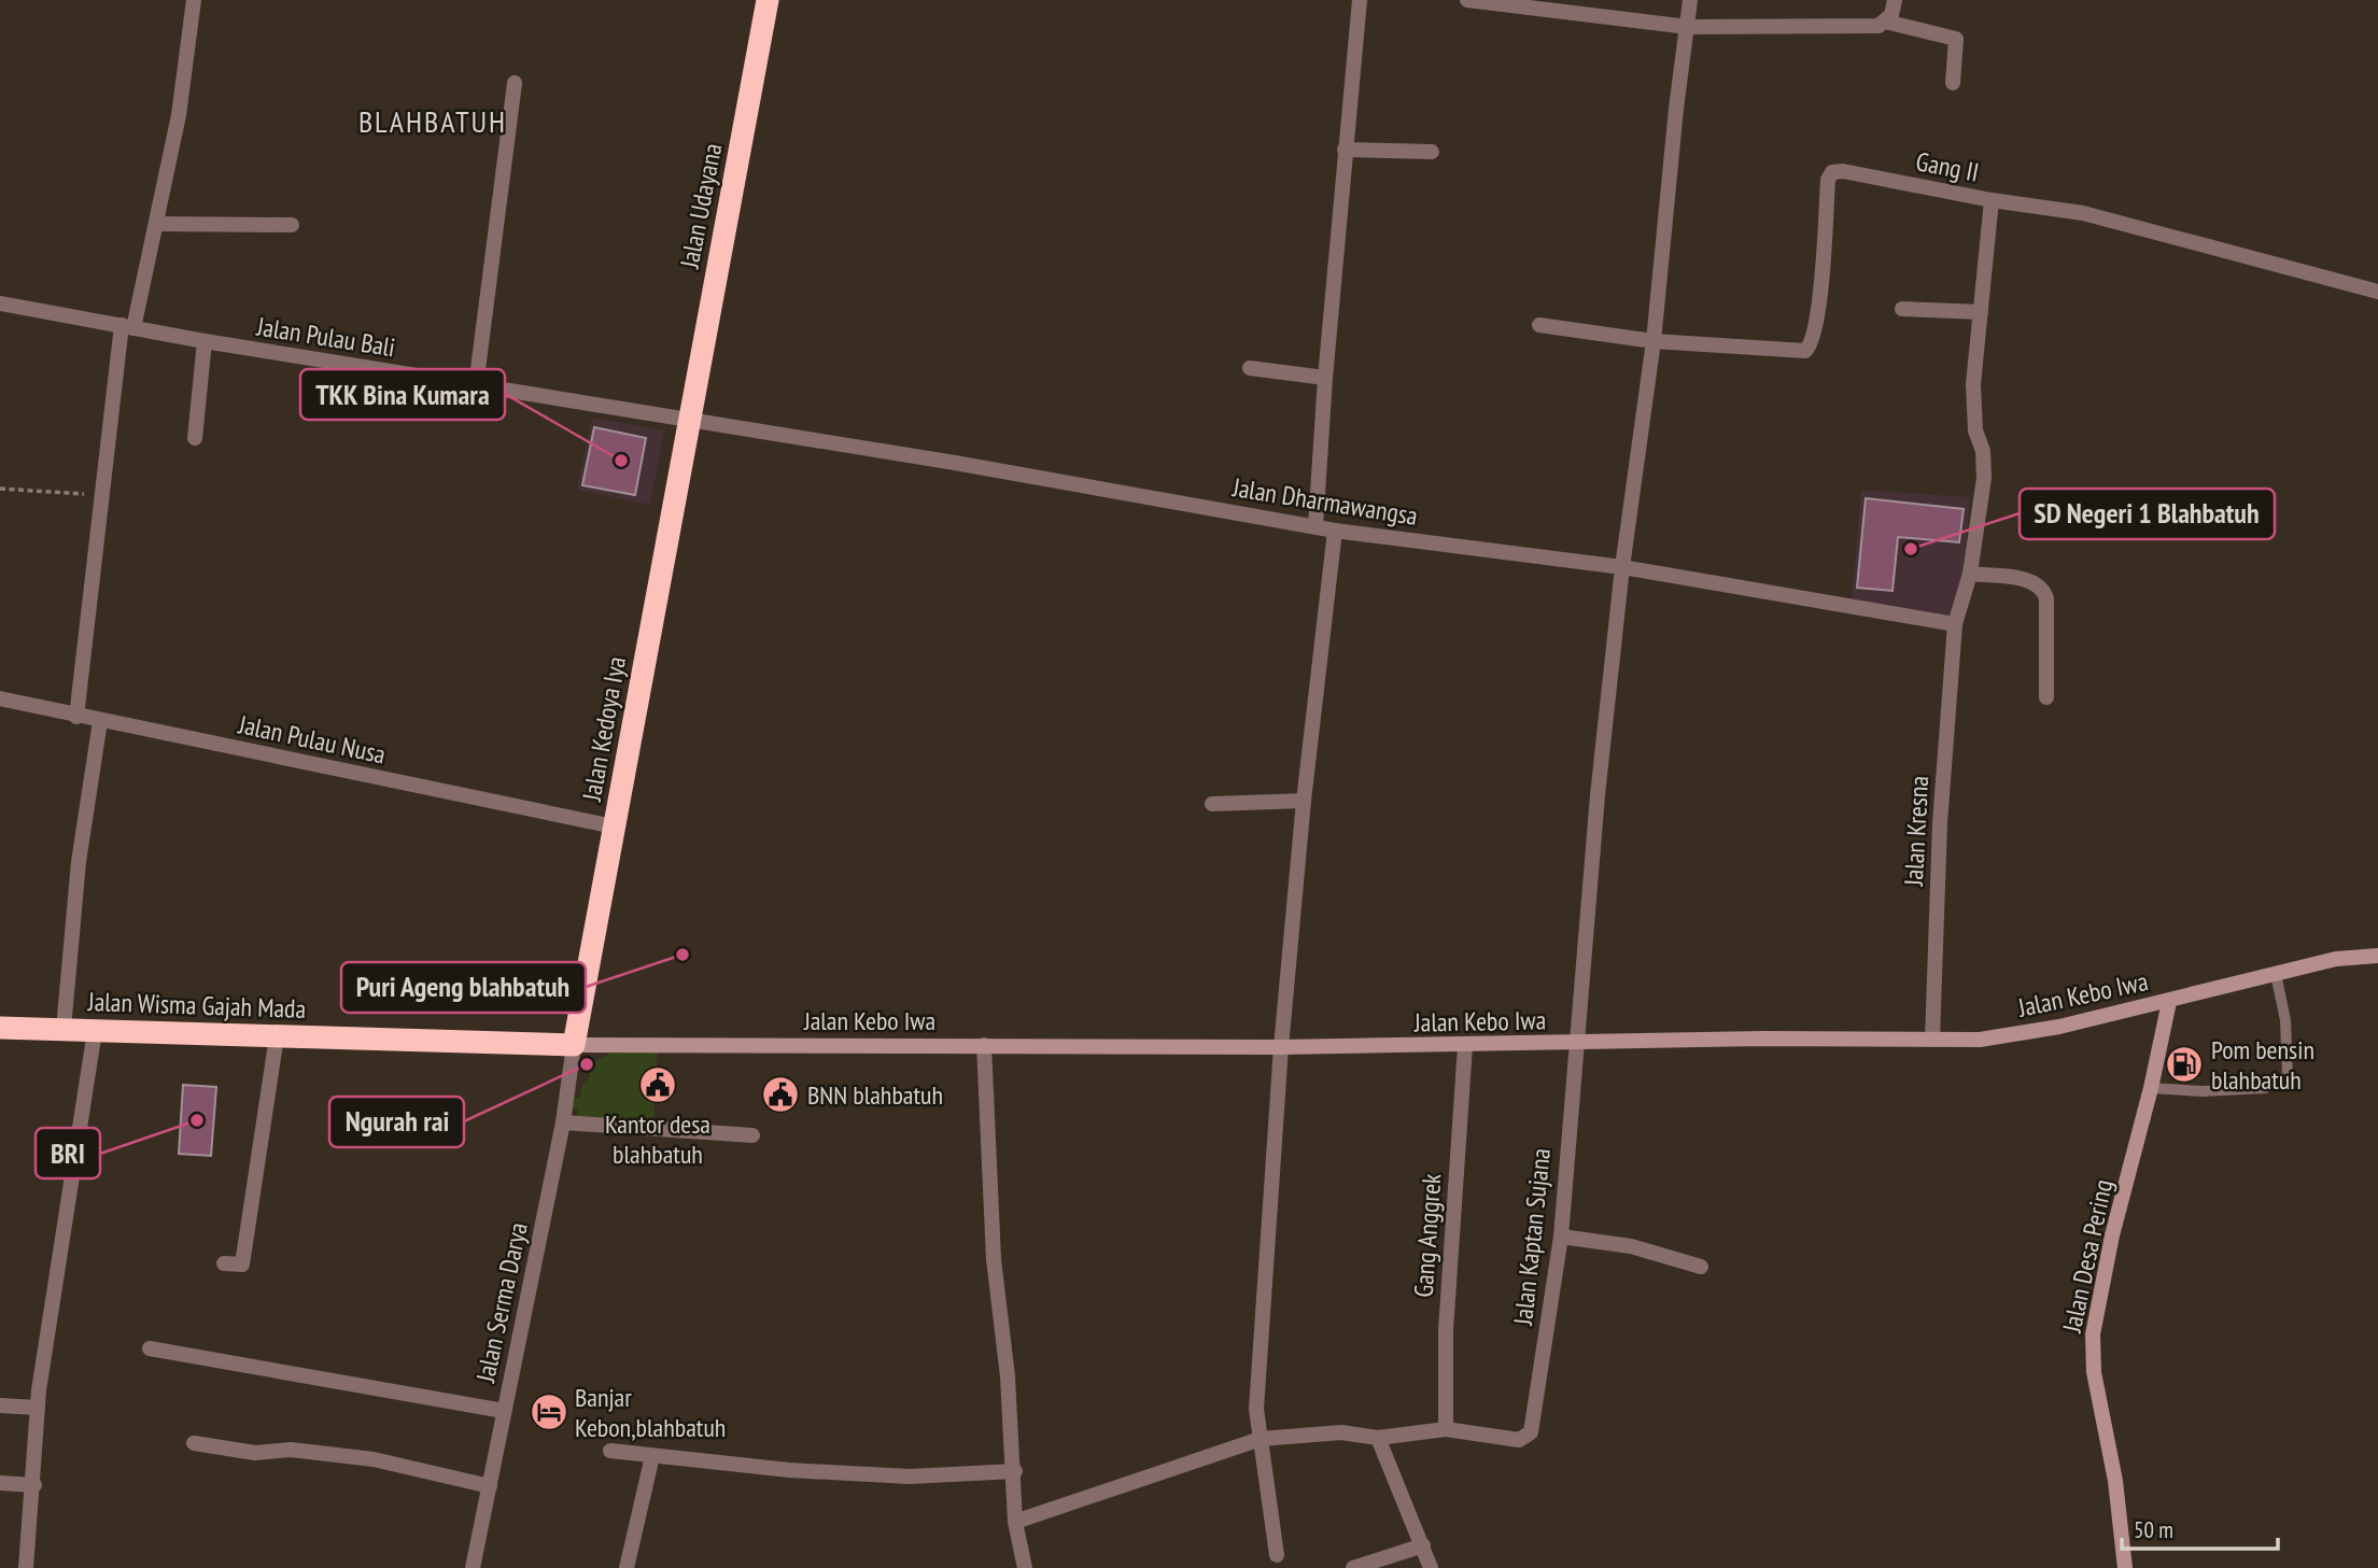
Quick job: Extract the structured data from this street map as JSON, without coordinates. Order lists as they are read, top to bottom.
{
  "streets": {
    "highway": ["Jalan Udayana", "Jalan Kedoya Iya", "Jalan Wisma Gajah Mada"],
    "main road": ["Jalan Kebo Iwa", "Jalan Desa Pering"],
    "street": [
      "Gang II",
      "Jalan Pulau Bali",
      "Jalan Dharmawangsa",
      "Jalan Pulau Nusa",
      "Jalan Kresna",
      "Gang Anggrek",
      "Jalan Kaptan Sujana",
      "Jalan Serma Darya"
    ]
  },
  "crossings": [
    ["Gang II", "Jalan Kresna"],
    ["Gang II", "Jalan Kaptan Sujana"],
    ["Jalan Udayana", "Jalan Pulau Bali"],
    ["Jalan Udayana", "Jalan Dharmawangsa"],
    ["Jalan Udayana", "Jalan Kedoya Iya"],
    ["Jalan Pulau Bali", "Jalan Dharmawangsa"],
    ["Jalan Pulau Bali", "Jalan Kedoya Iya"],
    ["Jalan Dharmawangsa", "Jalan Kedoya Iya"],
    ["Jalan Dharmawangsa", "Jalan Kresna"],
    ["Jalan Dharmawangsa", "Jalan Kaptan Sujana"],
    ["Jalan Kedoya Iya", "Jalan Pulau Nusa"],
    ["Jalan Kedoya Iya", "Jalan Kebo Iwa"],
    ["Jalan Kedoya Iya", "Jalan Wisma Gajah Mada"],
    ["Jalan Kedoya Iya", "Jalan Serma Darya"],
    ["Jalan Kresna", "Jalan Kebo Iwa"],
    ["Jalan Kebo Iwa", "Jalan Wisma Gajah Mada"],
    ["Jalan Kebo Iwa", "Gang Anggrek"],
    ["Jalan Kebo Iwa", "Jalan Kaptan Sujana"],
    ["Jalan Kebo Iwa", "Jalan Desa Pering"],
    ["Jalan Kebo Iwa", "Jalan Serma Darya"],
    ["Jalan Wisma Gajah Mada", "Jalan Serma Darya"],
    ["Gang Anggrek", "Jalan Kaptan Sujana"]
  ],
  "districts": ["BLAHBATUH"],
  "places": {
    "other": [
      "TKK Bina Kumara",
      "SD Negeri 1 Blahbatuh",
      "Puri Ageng blahbatuh",
      "Ngurah rai",
      "BRI"
    ],
    "fuel station": ["Pom bensin blahbatuh"],
    "public building": ["Kantor desa blahbatuh", "BNN blahbatuh"],
    "hotel": ["Banjar Kebon,blahbatuh"]
  },
  "scale_bar": "50 m"
}
